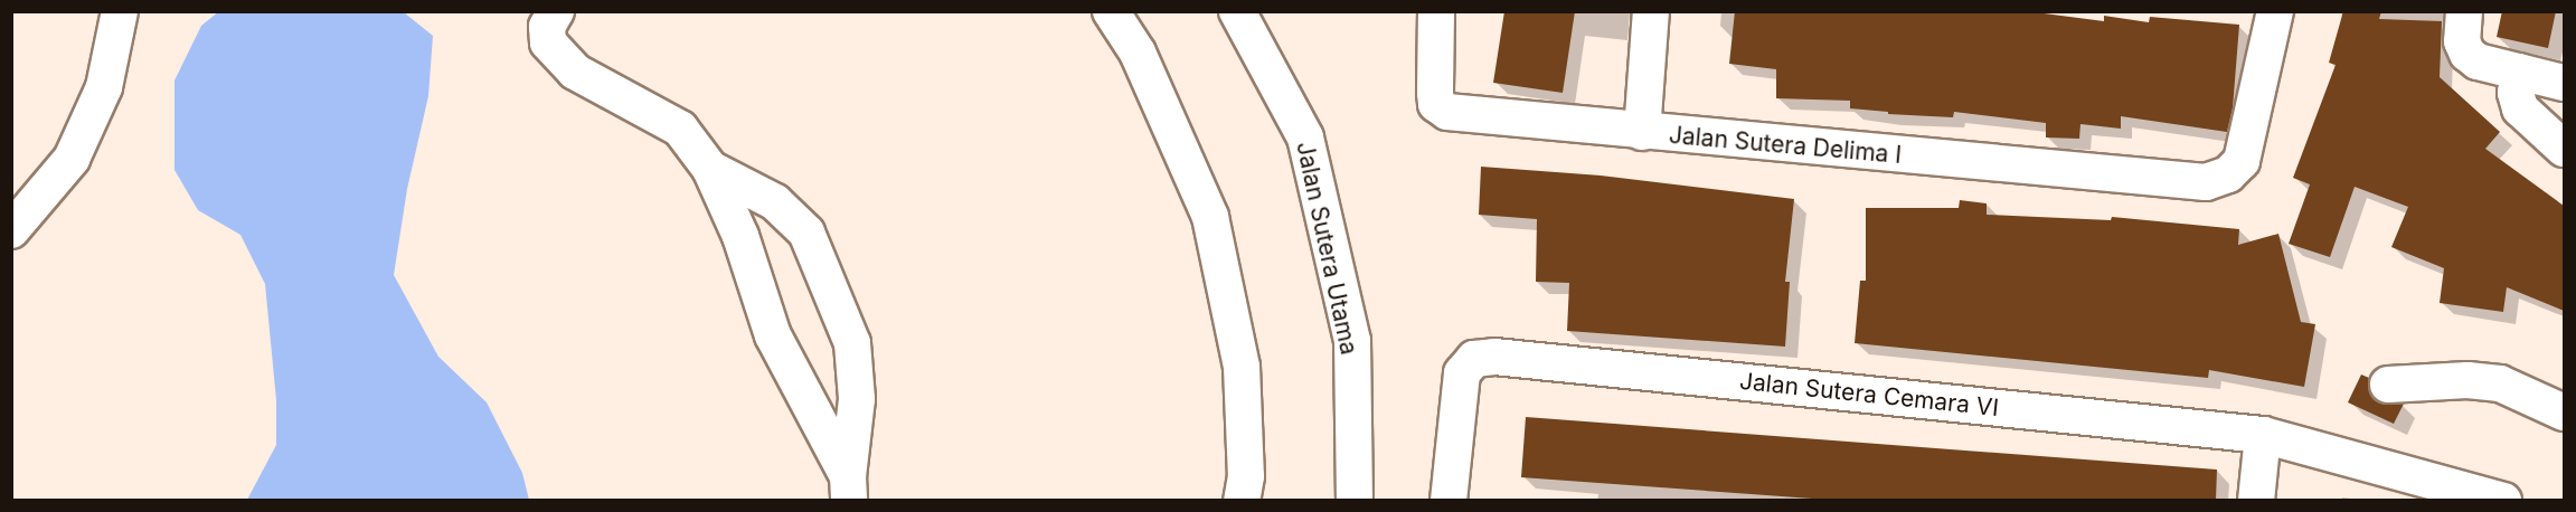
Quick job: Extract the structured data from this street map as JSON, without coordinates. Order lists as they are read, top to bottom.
{
  "streets": {
    "street": ["Jalan Sutera Delima I", "Jalan Sutera Utama", "Jalan Sutera Cemara VI"]
  }
}
